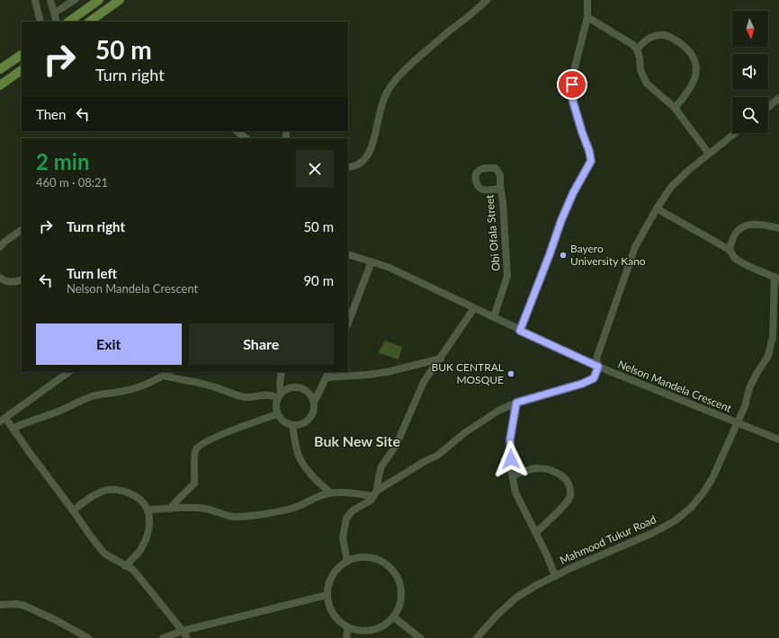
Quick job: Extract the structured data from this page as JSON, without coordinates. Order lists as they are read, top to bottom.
{
  "streets": {
    "street": ["Obi Ofala Street", "Nelson Mandela Crescent", "Mahmood Tukur Road"]
  },
  "crossings": [
    ["Obi Ofala Street", "Nelson Mandela Crescent"],
    ["Nelson Mandela Crescent", "Mahmood Tukur Road"]
  ],
  "districts": ["Buk New Site"],
  "places": ["Bayero University Kano", "BUK CENTRAL MOSQUE"],
  "north": "bottom",
  "page": {
    "turn": ["50 m", "Turn right"],
    "then": "Then",
    "heading": ["2 min", "460 m · 08:21"],
    "list": [
      {
        "name": "Turn right",
        "value": "50 m"
      },
      {
        "name": "Turn left",
        "note": "Nelson Mandela Crescent",
        "value": "90 m"
      }
    ],
    "buttons": ["Exit", "Share"]
  }
}
